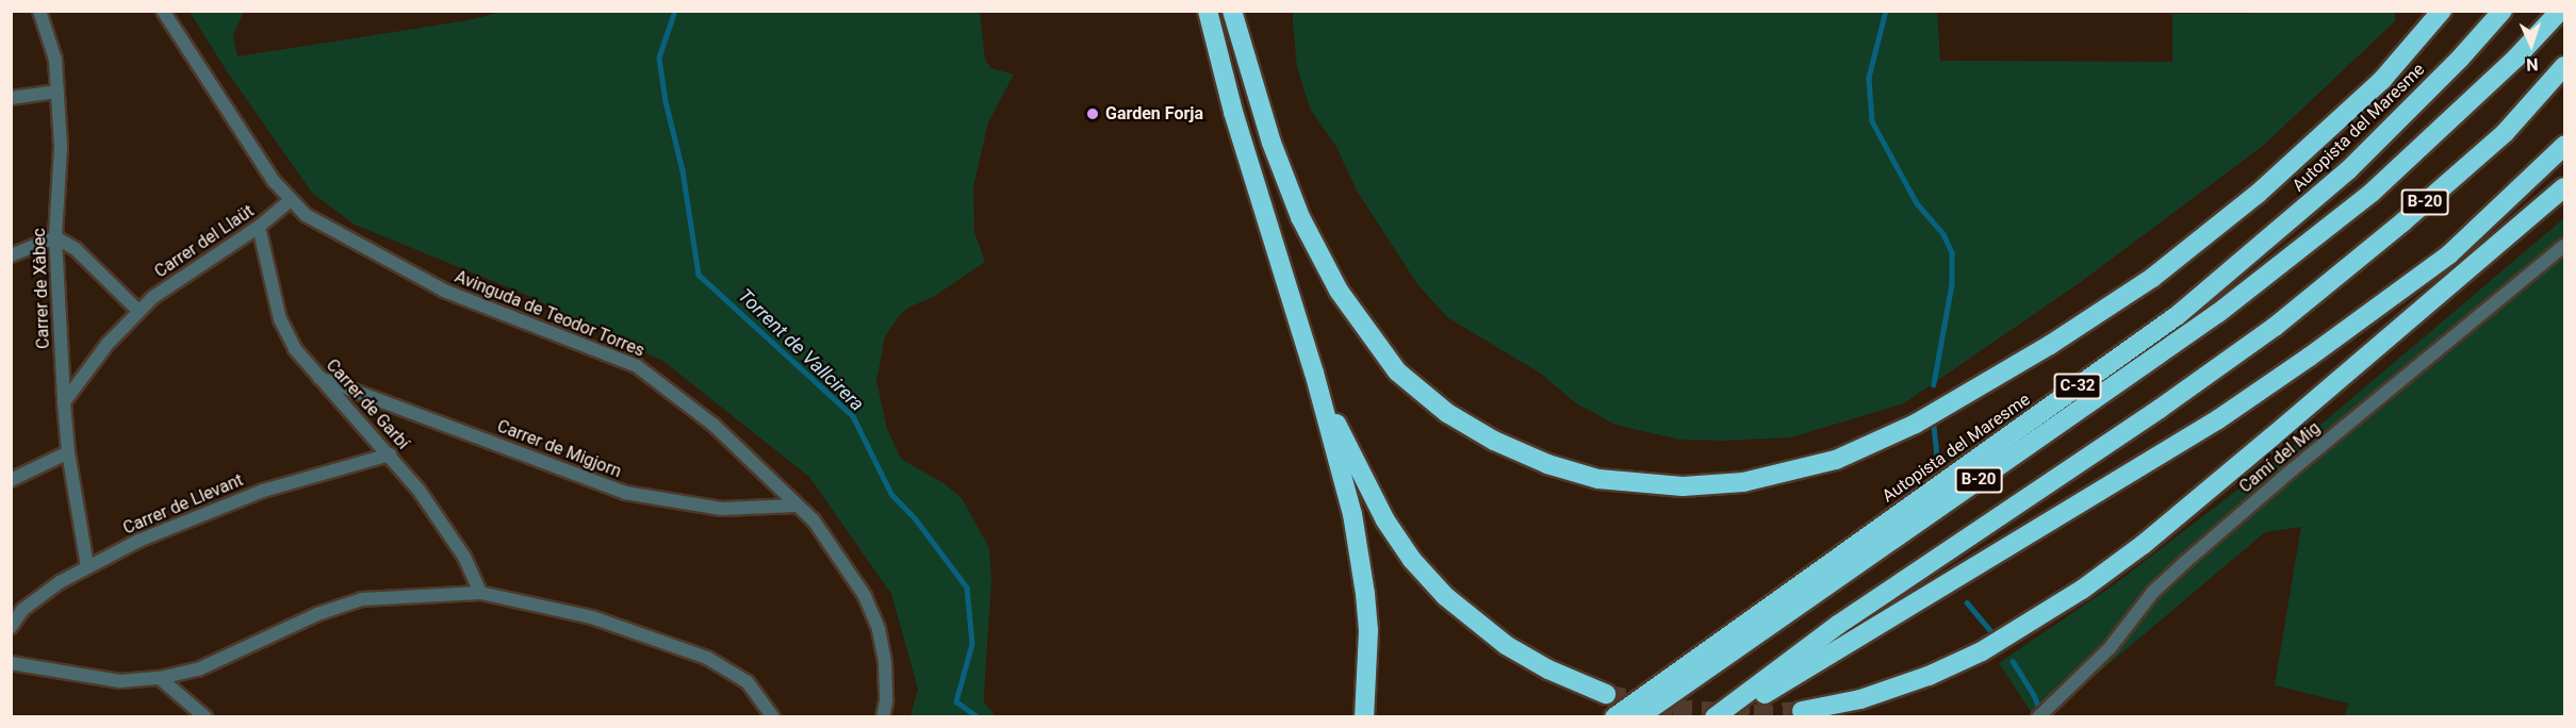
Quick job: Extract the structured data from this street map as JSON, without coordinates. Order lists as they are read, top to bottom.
{
  "streets": {
    "highway": ["Autopista del Maresme", "B-20", "C-32"],
    "street": [
      "Carrer del Llaüt",
      "Carrer de Xàbec",
      "Avinguda de Teodor Torres",
      "Carrer de Garbí",
      "Carrer de Migjorn",
      "Camí del Mig",
      "Carrer de Llevant"
    ]
  },
  "crossings": [
    ["Carrer del Llaüt", "Carrer de Xàbec"],
    ["Carrer del Llaüt", "Avinguda de Teodor Torres"],
    ["Carrer del Llaüt", "Carrer de Garbí"],
    ["Carrer de Xàbec", "Carrer de Llevant"],
    ["Avinguda de Teodor Torres", "Carrer de Migjorn"],
    ["Carrer de Garbí", "Carrer de Migjorn"],
    ["Carrer de Garbí", "Carrer de Llevant"]
  ],
  "water": ["Torrent de Vallcirera"],
  "places": ["Garden Forja"],
  "north": "bottom"
}
